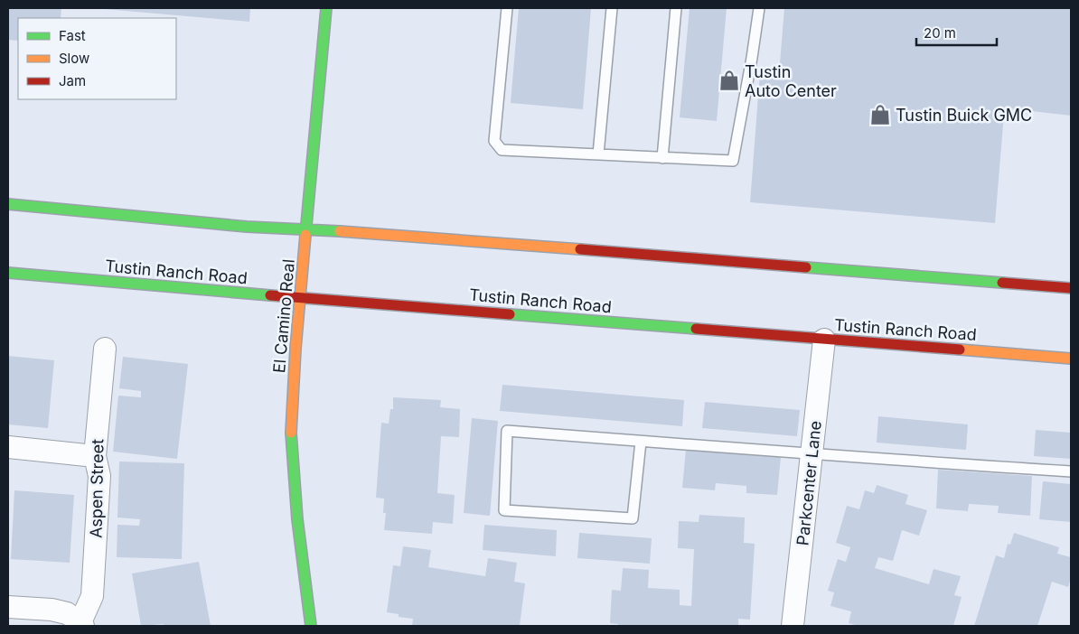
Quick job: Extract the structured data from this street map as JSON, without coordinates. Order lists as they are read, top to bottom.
{
  "streets": {
    "main road": ["Tustin Ranch Road", "El Camino Real"],
    "street": ["Parkcenter Lane", "Aspen Street"]
  },
  "crossings": [
    ["Tustin Ranch Road", "El Camino Real"],
    ["Tustin Ranch Road", "Parkcenter Lane"]
  ],
  "places": {
    "shop": ["Tustin Auto Center", "Tustin Buick GMC"]
  },
  "legend": ["Fast", "Slow", "Jam"],
  "scale_bar": "20 m"
}
